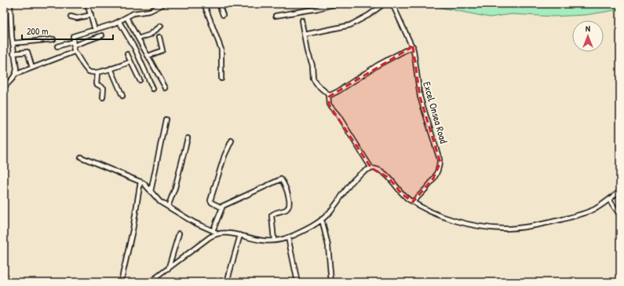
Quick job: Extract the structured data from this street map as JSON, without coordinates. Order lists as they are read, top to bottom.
{
  "streets": {
    "street": ["Excel Onsea Road"]
  },
  "scale_bar": "200 m",
  "north": "top"
}
